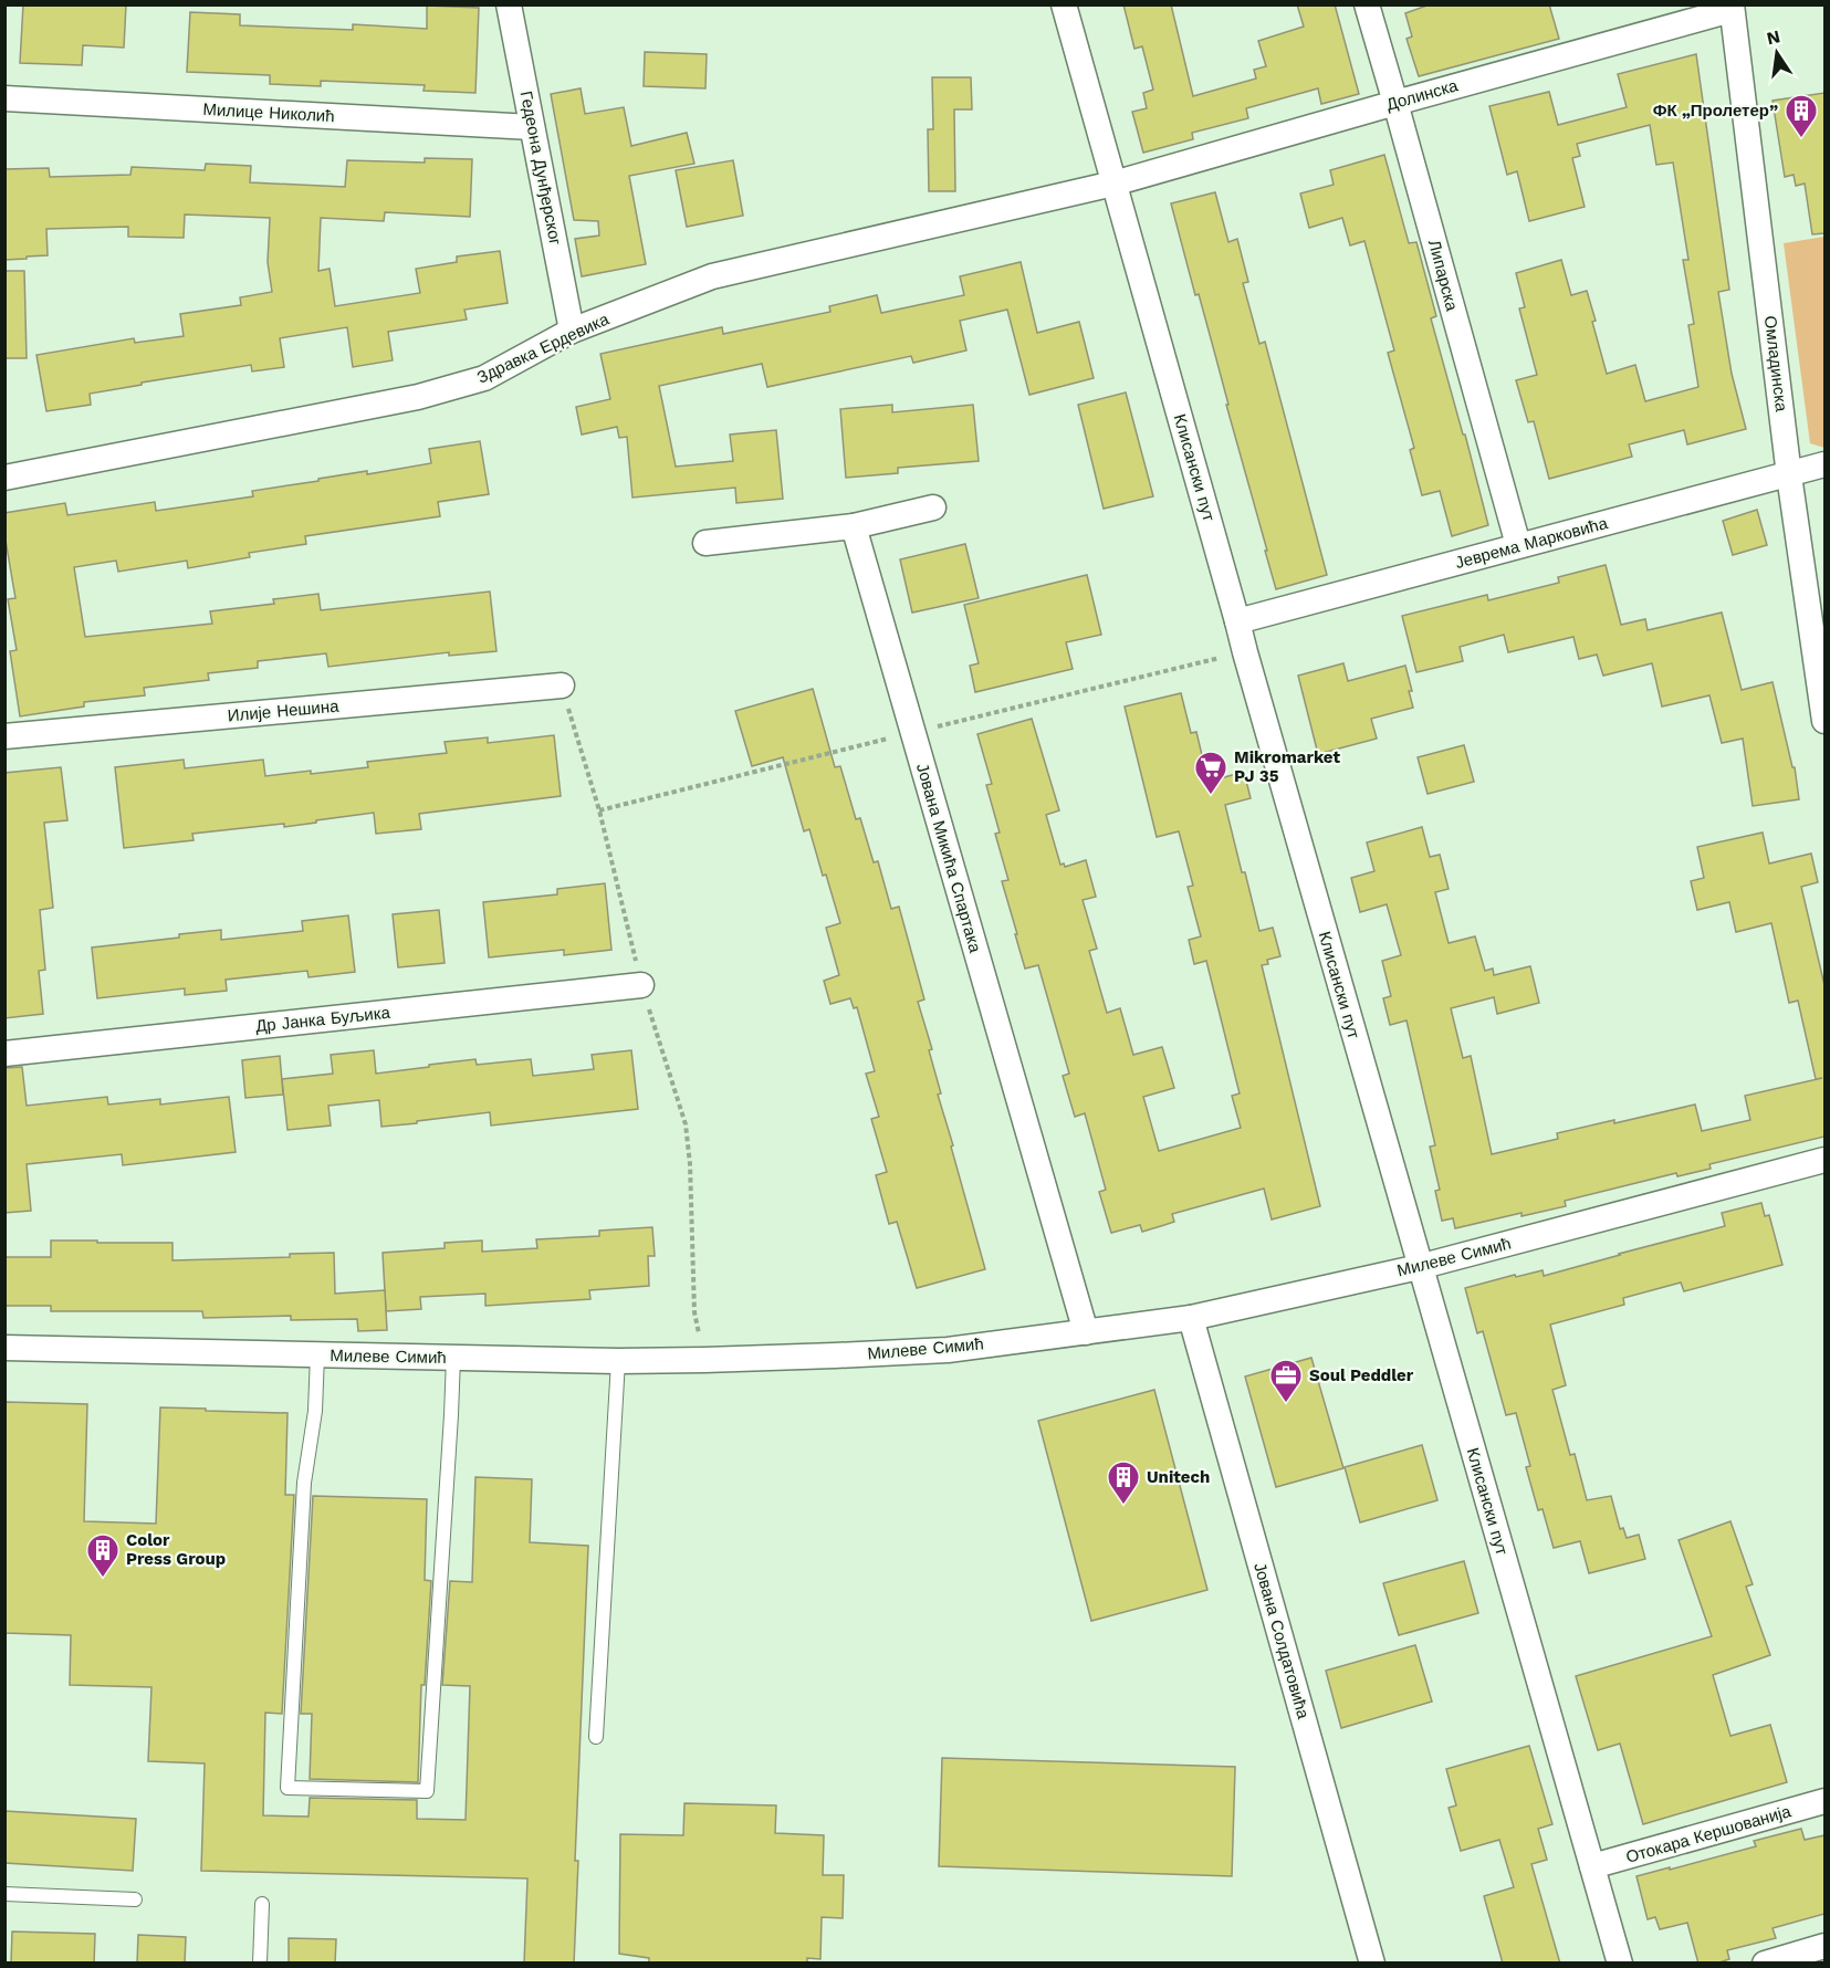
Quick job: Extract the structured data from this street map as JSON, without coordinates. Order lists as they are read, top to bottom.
{
  "streets": {
    "street": [
      "Долинска",
      "Милице Николић",
      "Гедеона Дунђерског",
      "Липарска",
      "Здравка Ердевика",
      "Омладинска",
      "Клисански пут",
      "Јеврема Марковића",
      "Илије Нешина",
      "Јована Микића Спартака",
      "Др Јанка Буљика",
      "Милеве Симић",
      "Јована Солдатовића",
      "Отокара Кершованија"
    ]
  },
  "crossings": [
    ["Долинска", "Липарска"],
    ["Долинска", "Здравка Ердевика"],
    ["Долинска", "Омладинска"],
    ["Долинска", "Клисански пут"],
    ["Милице Николић", "Гедеона Дунђерског"],
    ["Гедеона Дунђерског", "Здравка Ердевика"],
    ["Липарска", "Јеврема Марковића"],
    ["Здравка Ердевика", "Клисански пут"],
    ["Омладинска", "Јеврема Марковића"],
    ["Клисански пут", "Јеврема Марковића"],
    ["Клисански пут", "Милеве Симић"],
    ["Клисански пут", "Отокара Кершованија"],
    ["Јована Микића Спартака", "Милеве Симић"],
    ["Милеве Симић", "Јована Солдатовића"]
  ],
  "places": {
    "building": ["ФК „Пролетер”", "Unitech", "Color Press Group"],
    "supermarket": ["Mikromarket PJ 35"],
    "office": ["Soul Peddler"]
  },
  "north": "top"
}
